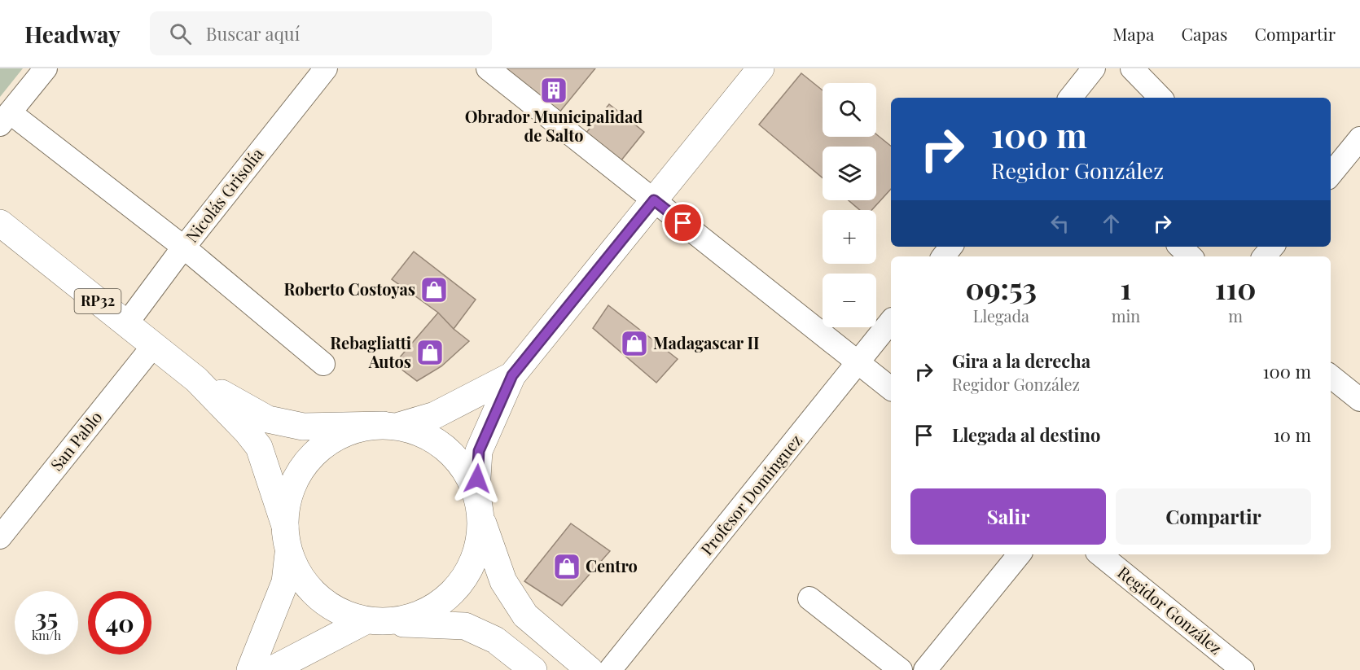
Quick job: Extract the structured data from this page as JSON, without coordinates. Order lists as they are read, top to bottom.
{
  "streets": {
    "street": [
      "Nicolás Grisolía",
      "RP32",
      "San Pablo",
      "Profesor Domínguez",
      "Regidor González"
    ]
  },
  "crossings": [
    ["Nicolás Grisolía", "RP32"],
    ["RP32", "San Pablo"]
  ],
  "places": {
    "building": ["Obrador Municipalidad de Salto"],
    "shop": [
      "Roberto Costoyas",
      "Madagascar II",
      "Rebagliatti Autos",
      "Centro"
    ]
  },
  "page": {
    "header": "Headway",
    "search": "Buscar aquí",
    "nav": ["Mapa", "Capas", "Compartir"],
    "map_buttons": ["+", "−"],
    "turn": ["100 m", "Regidor González"],
    "eta": [
      "09:53",
      "Llegada",
      "1",
      "min",
      "110",
      "m"
    ],
    "list": [
      {
        "name": "Gira a la derecha",
        "note": "Regidor González",
        "value": "100 m"
      },
      {
        "name": "Llegada al destino",
        "value": "10 m"
      }
    ],
    "buttons": ["Salir", "Compartir"],
    "speed": "35 km/h",
    "limit": "40"
  }
}
